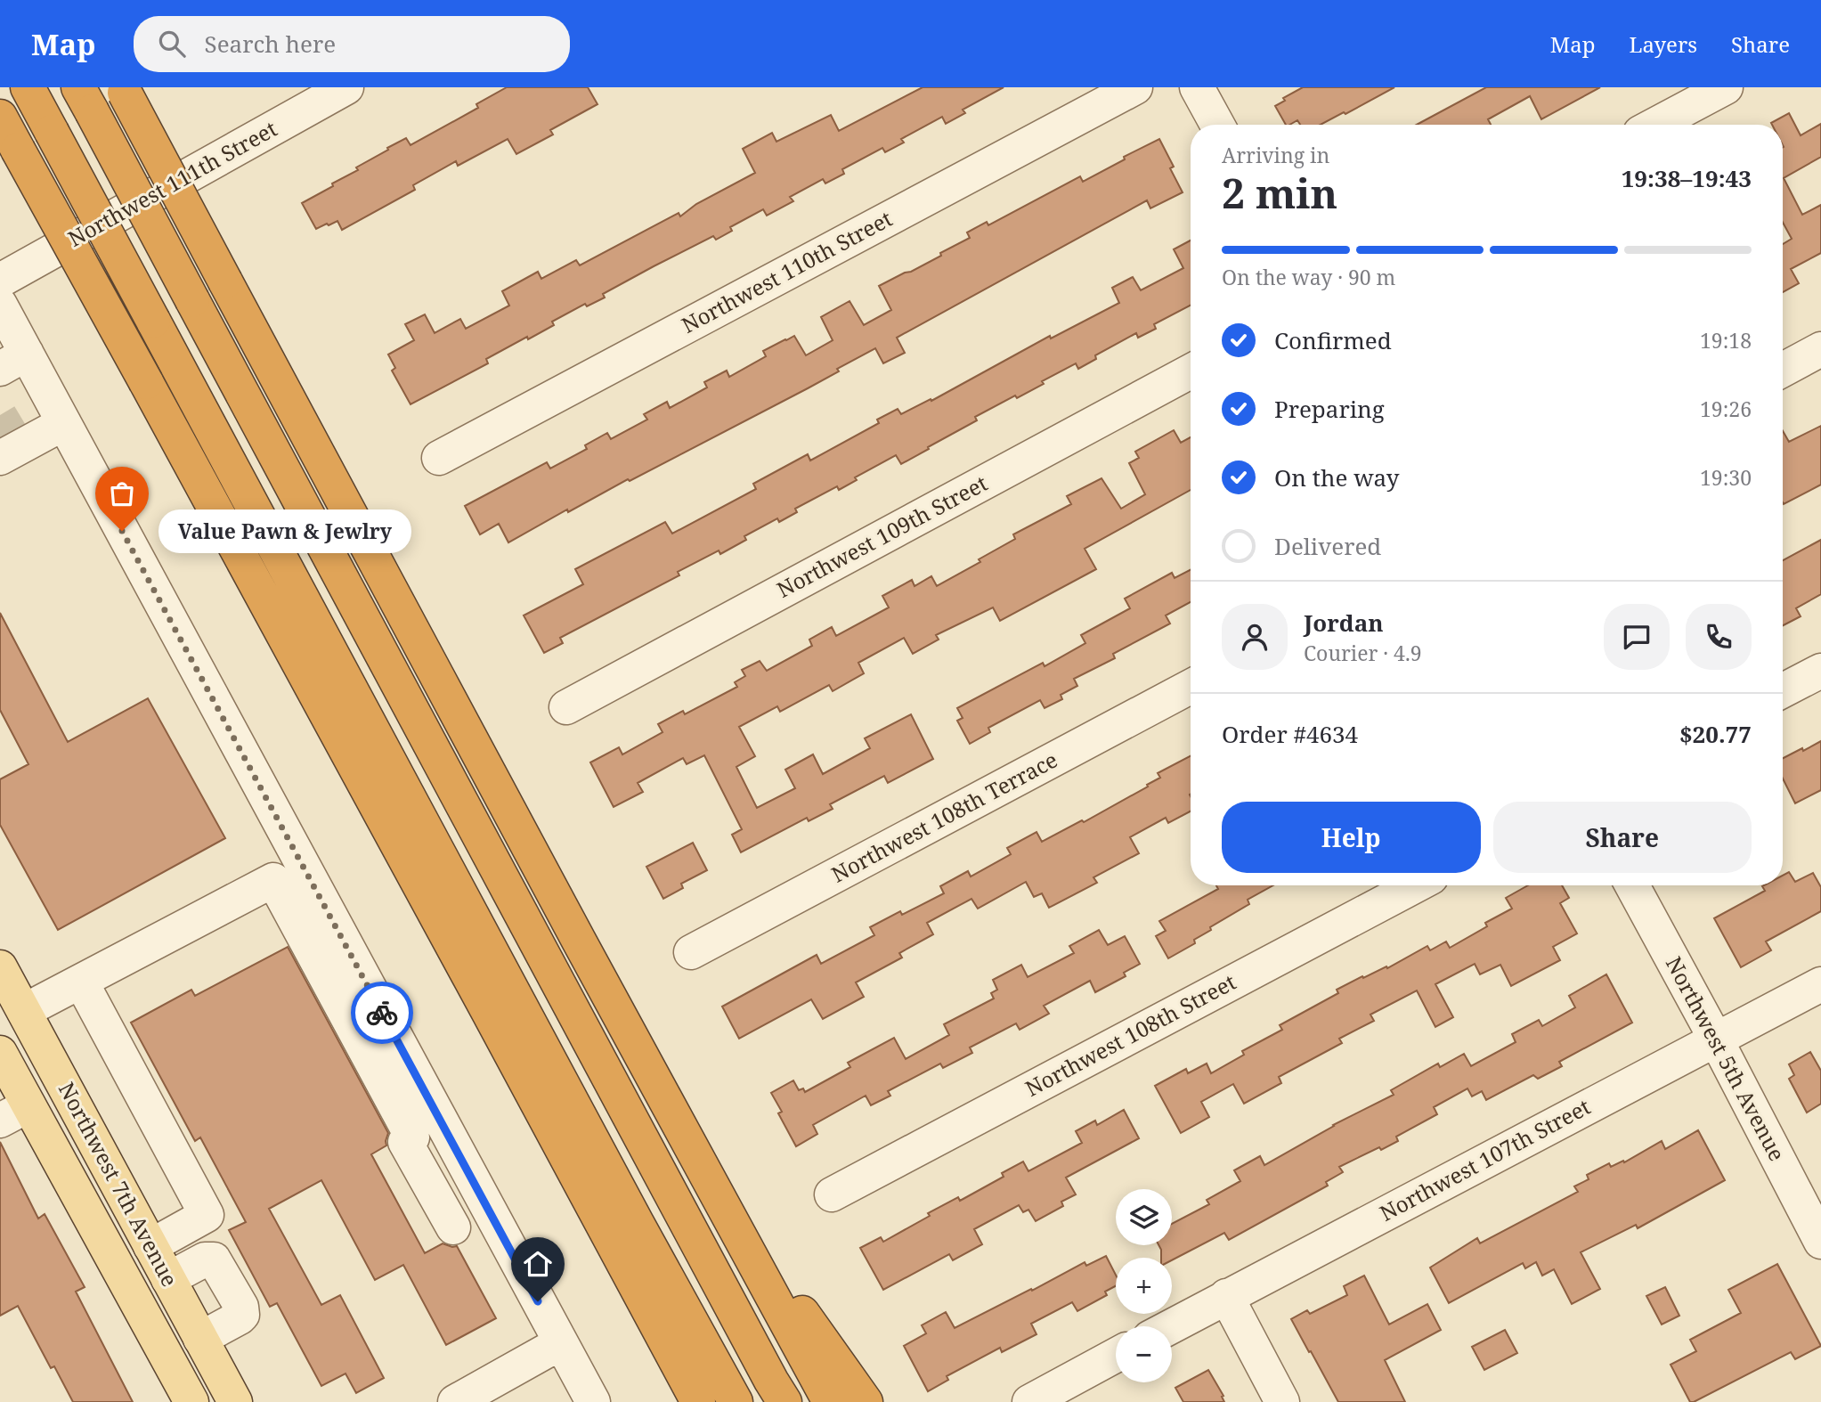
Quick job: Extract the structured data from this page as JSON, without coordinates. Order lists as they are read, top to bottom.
{
  "streets": {
    "main road": ["Northwest 7th Avenue"],
    "street": [
      "Northwest 111th Street",
      "Northwest 110th Street",
      "Northwest 109th Street",
      "Northwest 108th Terrace",
      "Northwest 108th Street",
      "Northwest 5th Avenue",
      "Northwest 107th Street"
    ]
  },
  "crossings": [
    ["Northwest 5th Avenue", "Northwest 107th Street"]
  ],
  "places": ["Value Pawn & Jewlry"],
  "page": {
    "header": "Map",
    "search": "Search here",
    "nav": ["Map", "Layers", "Share"],
    "heading": ["2 min", "Arriving in", "19:38–19:43"],
    "panel": [
      "Jordan",
      "Courier · 4.9",
      "Order #4634",
      "$20.77"
    ],
    "bar": "On the way · 90 m",
    "list": [
      ["Confirmed", "19:18"],
      ["Preparing", "19:26"],
      ["On the way", "19:30"],
      "Delivered"
    ],
    "bubble": "Value Pawn & Jewlry",
    "buttons": ["Help", "Share"],
    "map_buttons": ["+", "−"]
  }
}
